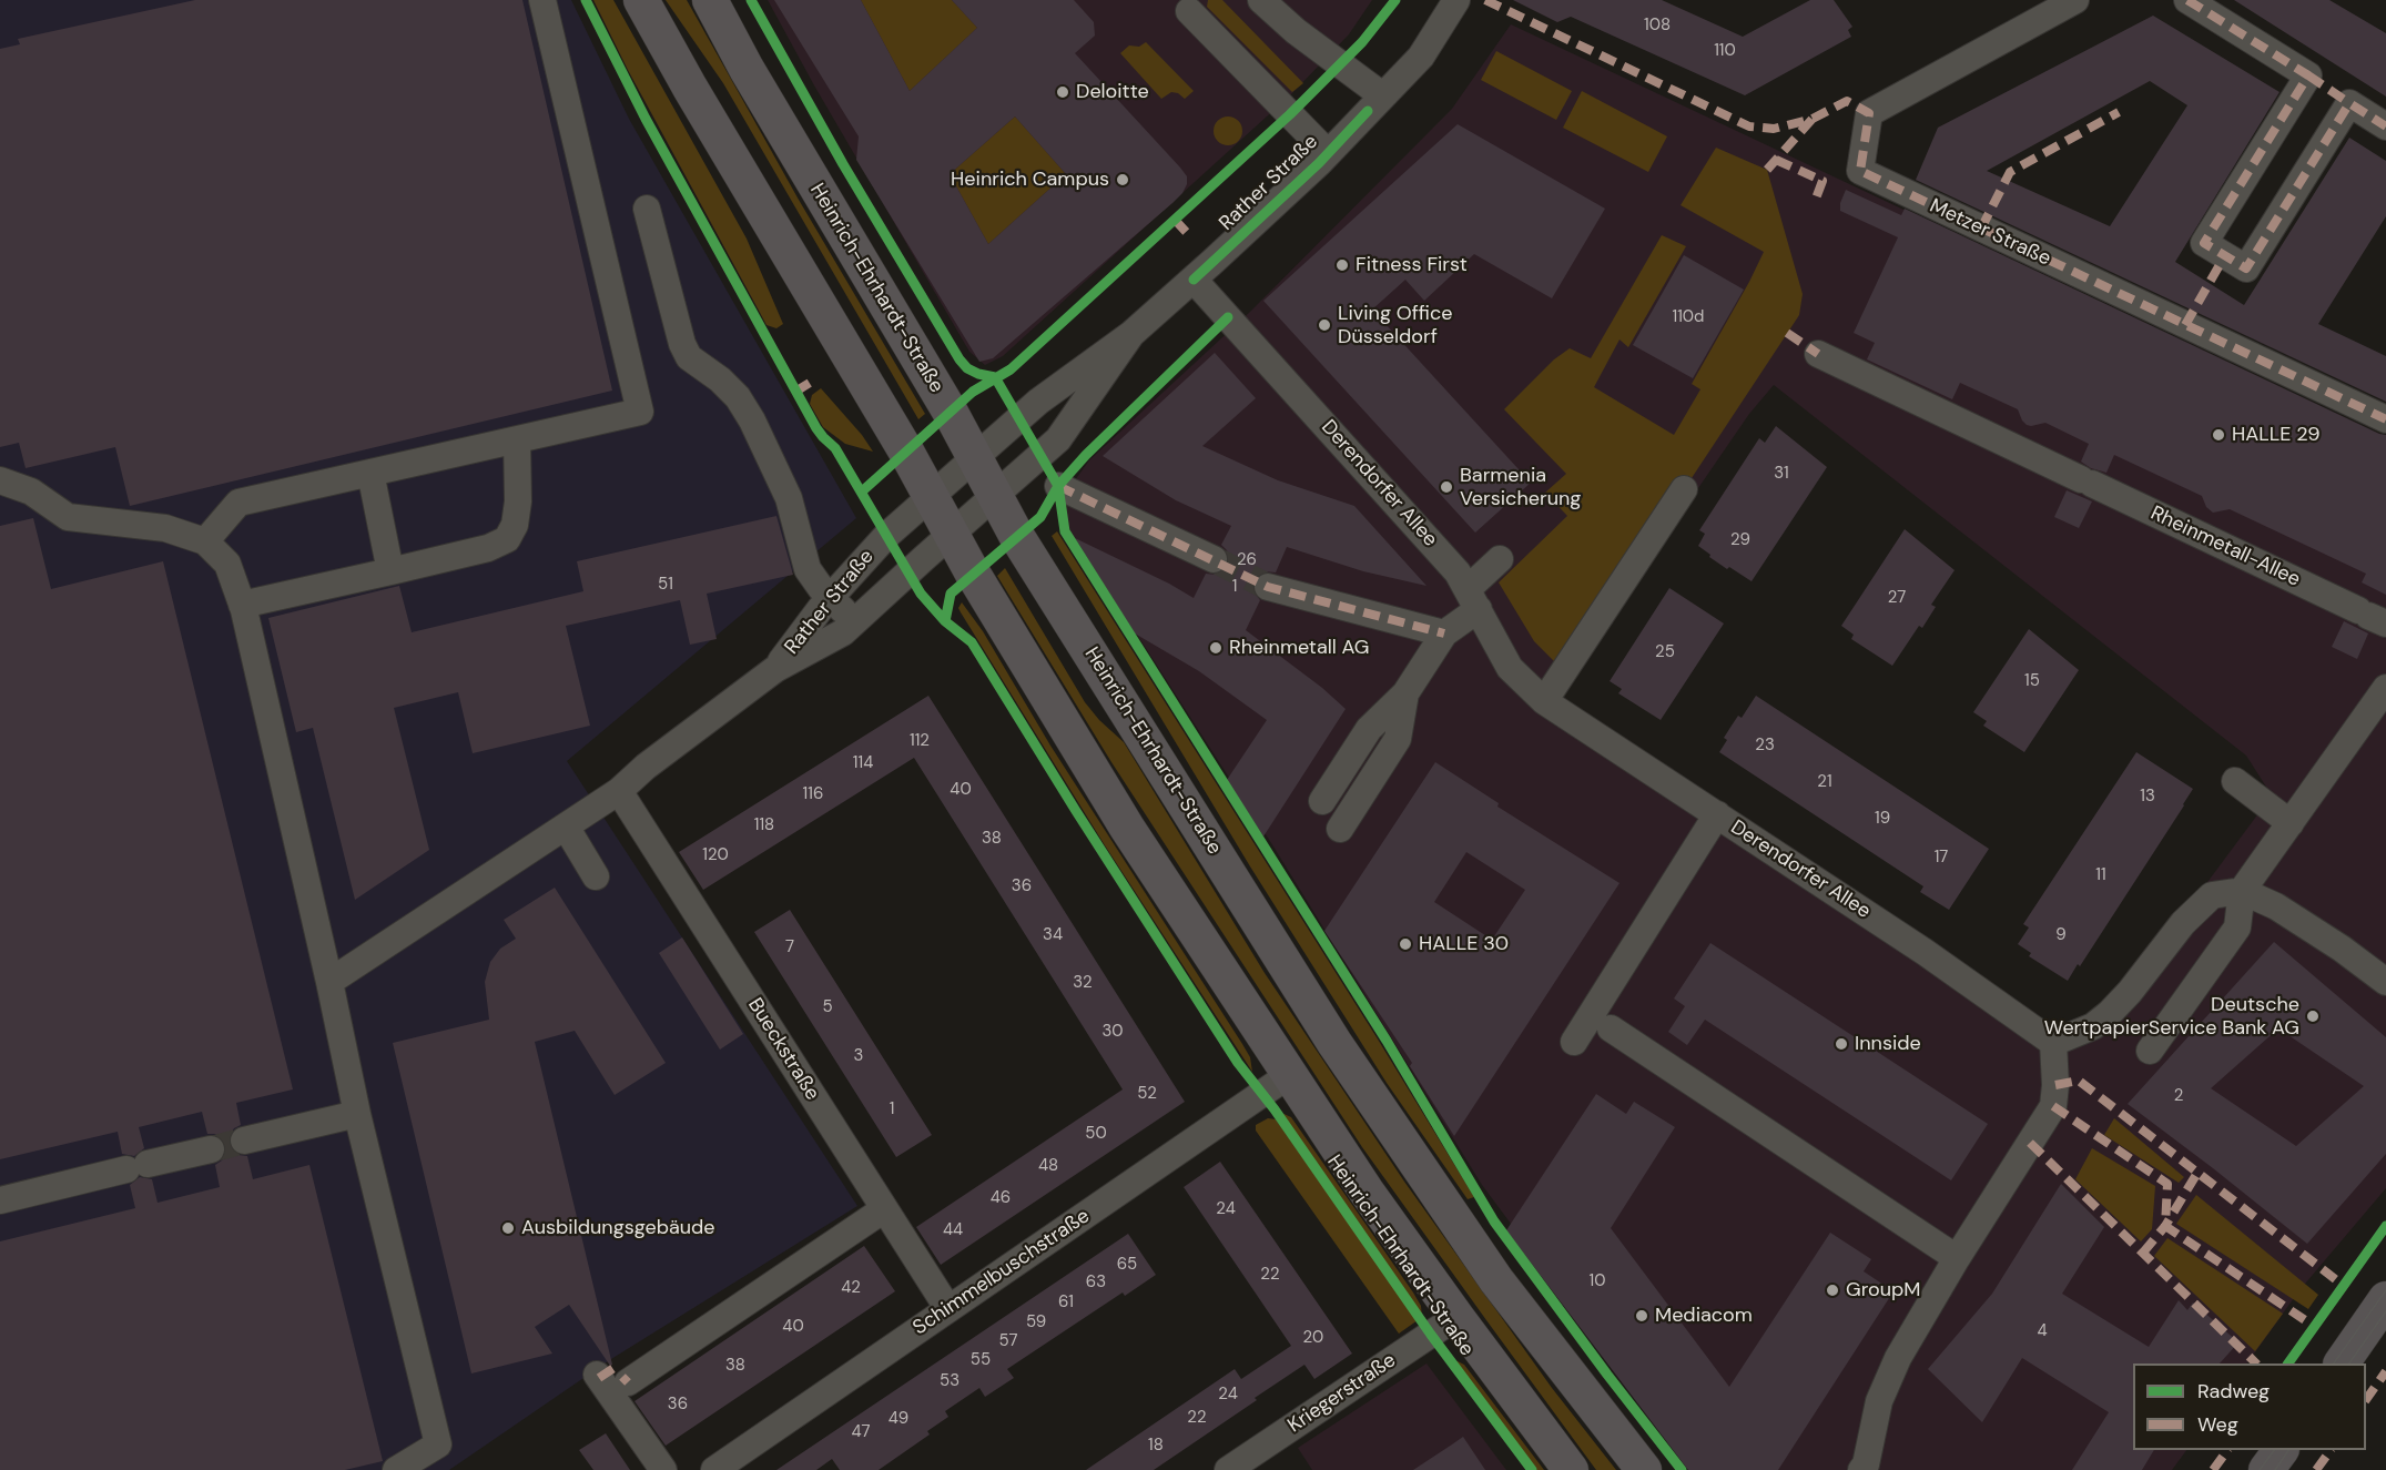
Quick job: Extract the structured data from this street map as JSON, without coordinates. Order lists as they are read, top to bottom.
{
  "streets": {
    "main road": ["Heinrich-Ehrhardt-Straße"],
    "street": [
      "Rather Straße",
      "Metzer Straße",
      "Derendorfer Allee",
      "Rheinmetall-Allee",
      "Bueckstraße",
      "Schimmelbuschstraße",
      "Kriegerstraße"
    ]
  },
  "crossings": [
    ["Rather Straße", "Heinrich-Ehrhardt-Straße"],
    ["Rather Straße", "Derendorfer Allee"],
    ["Rather Straße", "Bueckstraße"],
    ["Heinrich-Ehrhardt-Straße", "Schimmelbuschstraße"],
    ["Heinrich-Ehrhardt-Straße", "Kriegerstraße"],
    ["Bueckstraße", "Schimmelbuschstraße"]
  ],
  "places": [
    "Deloitte",
    "Heinrich Campus",
    "Fitness First",
    "Living Office Düsseldorf",
    "HALLE 29",
    "Barmenia Versicherung",
    "Rheinmetall AG",
    "HALLE 30",
    "Deutsche WertpapierService Bank AG",
    "Innside",
    "Ausbildungsgebäude",
    "GroupM",
    "Mediacom"
  ],
  "house_numbers": [
    "108",
    "110",
    "110d",
    "31",
    "29",
    "26",
    "51",
    "1",
    "27",
    "25",
    "15",
    "112",
    "23",
    "114",
    "21",
    "40",
    "116",
    "13",
    "19",
    "118",
    "38",
    "120",
    "17",
    "11",
    "36",
    "34",
    "9",
    "7",
    "32",
    "5",
    "30",
    "3",
    "52",
    "2",
    "1",
    "50",
    "48",
    "46",
    "24",
    "44",
    "65",
    "22",
    "10",
    "63",
    "42",
    "61",
    "59",
    "40",
    "4",
    "20",
    "57",
    "55",
    "38",
    "53",
    "24",
    "36",
    "22",
    "49",
    "47",
    "18"
  ],
  "legend": ["Radweg", "Weg"]
}
